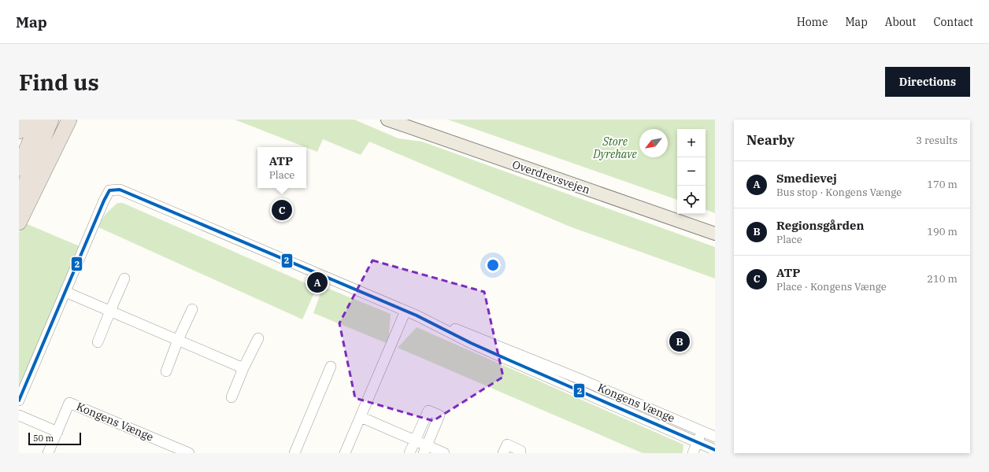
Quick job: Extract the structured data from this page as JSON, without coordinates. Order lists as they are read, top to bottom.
{
  "streets": {
    "main road": ["Overdrevsvejen"],
    "street": ["Kongens Vænge"]
  },
  "parks": ["Store Dyrehave"],
  "lines": ["transit line 2"],
  "scale_bar": "50 m",
  "north": "bottom left",
  "page": {
    "header": "Map",
    "nav": [
      "Home",
      "Map",
      "About",
      "Contact"
    ],
    "buttons": "Directions",
    "title": "Find us",
    "heading": ["Nearby", "3 results"],
    "map_buttons": ["+", "−"],
    "popup": ["ATP", "Place"],
    "list": [
      {
        "mark": "A",
        "name": "Smedievej",
        "note": "Bus stop · Kongens Vænge",
        "value": "170 m"
      },
      {
        "mark": "B",
        "name": "Regionsgården",
        "note": "Place",
        "value": "190 m"
      },
      {
        "mark": "C",
        "name": "ATP",
        "note": "Place · Kongens Vænge",
        "value": "210 m"
      }
    ],
    "pins": ["C", "A", "B"],
    "scale": "50 m"
  }
}
